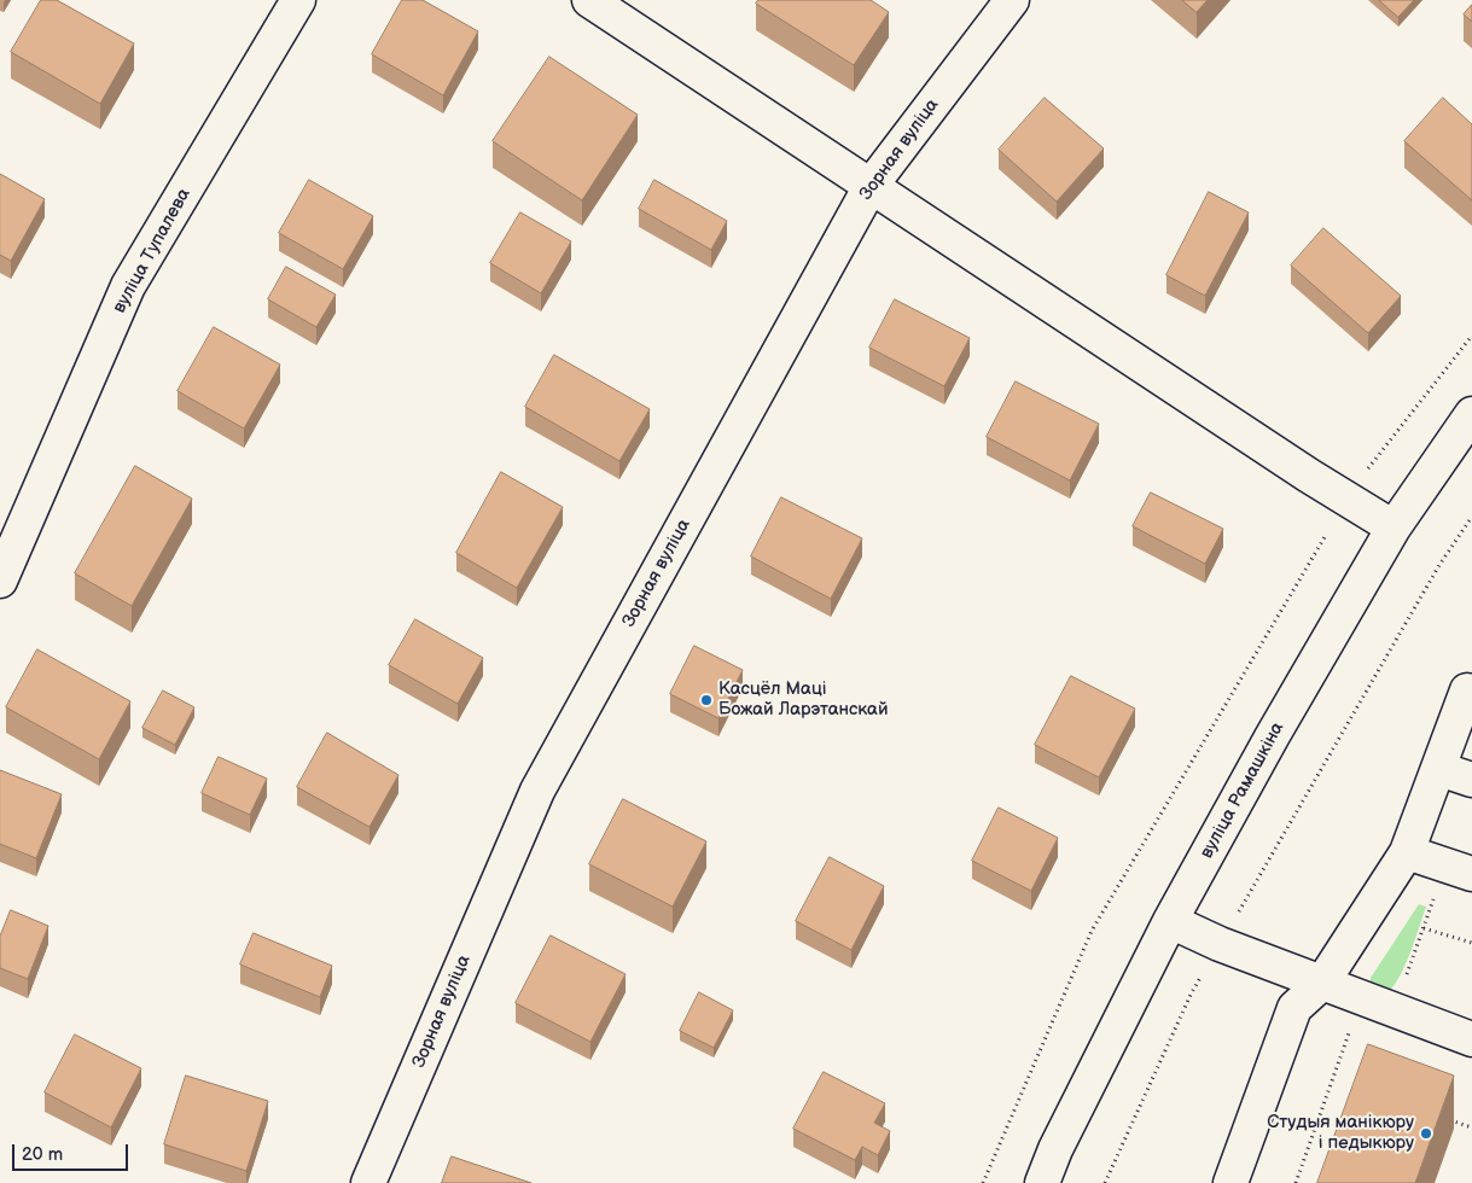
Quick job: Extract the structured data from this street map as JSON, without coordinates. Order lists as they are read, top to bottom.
{
  "streets": {
    "street": ["Зорная вуліца", "вуліца Тупалева", "вуліца Рамашкіна"]
  },
  "places": ["Касцёл Маці Божай Ларэтанскай", "Студыя манікюру і педыкюру"],
  "scale_bar": "20 m"
}
